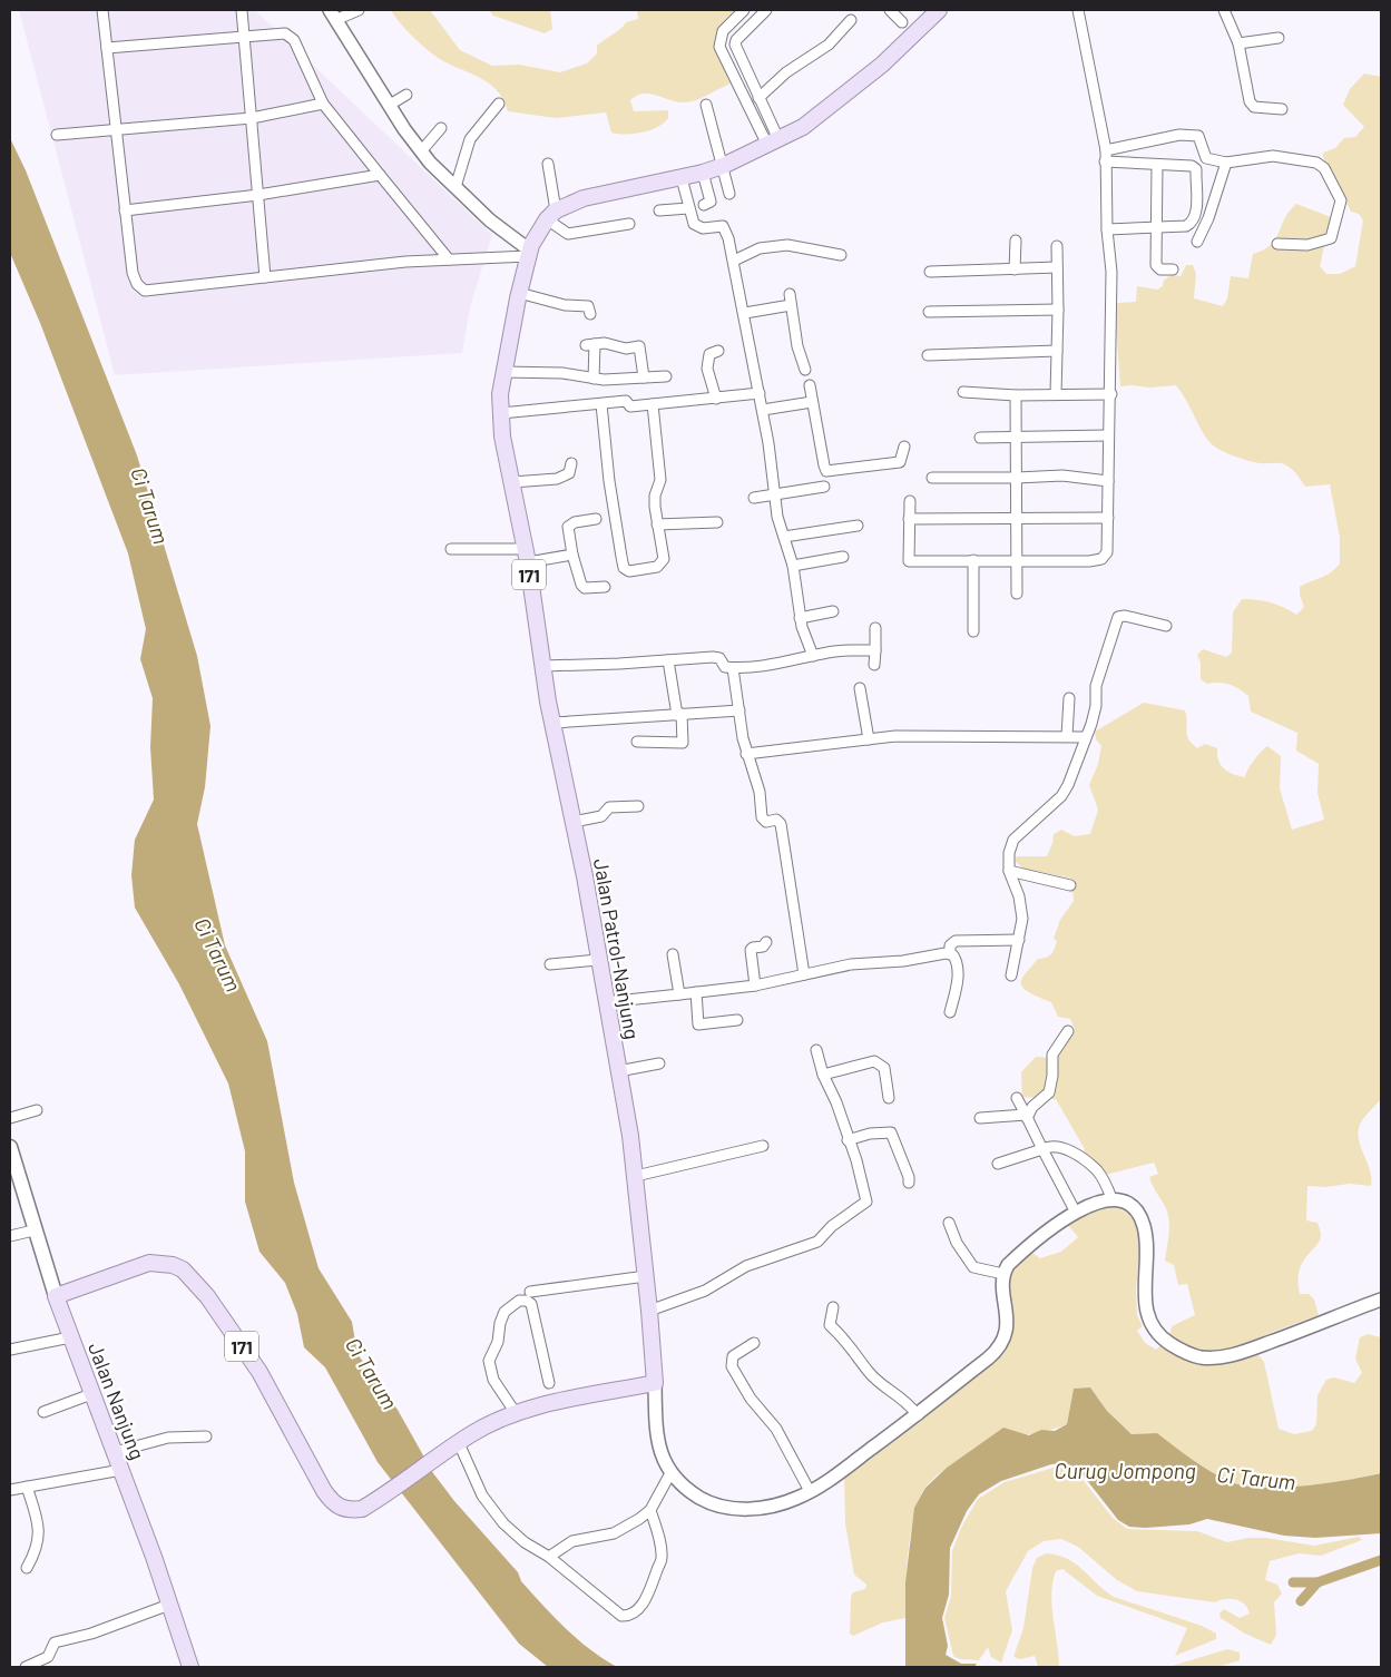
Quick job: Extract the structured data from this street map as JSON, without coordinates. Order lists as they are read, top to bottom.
{
  "streets": {
    "main road": ["171", "Jalan Patrol-Nanjung", "Jalan Nanjung"]
  },
  "crossings": [
    ["171", "Jalan Patrol-Nanjung"],
    ["171", "Jalan Nanjung"]
  ],
  "water": ["Ci Tarum", "Curug Jompong"]
}
